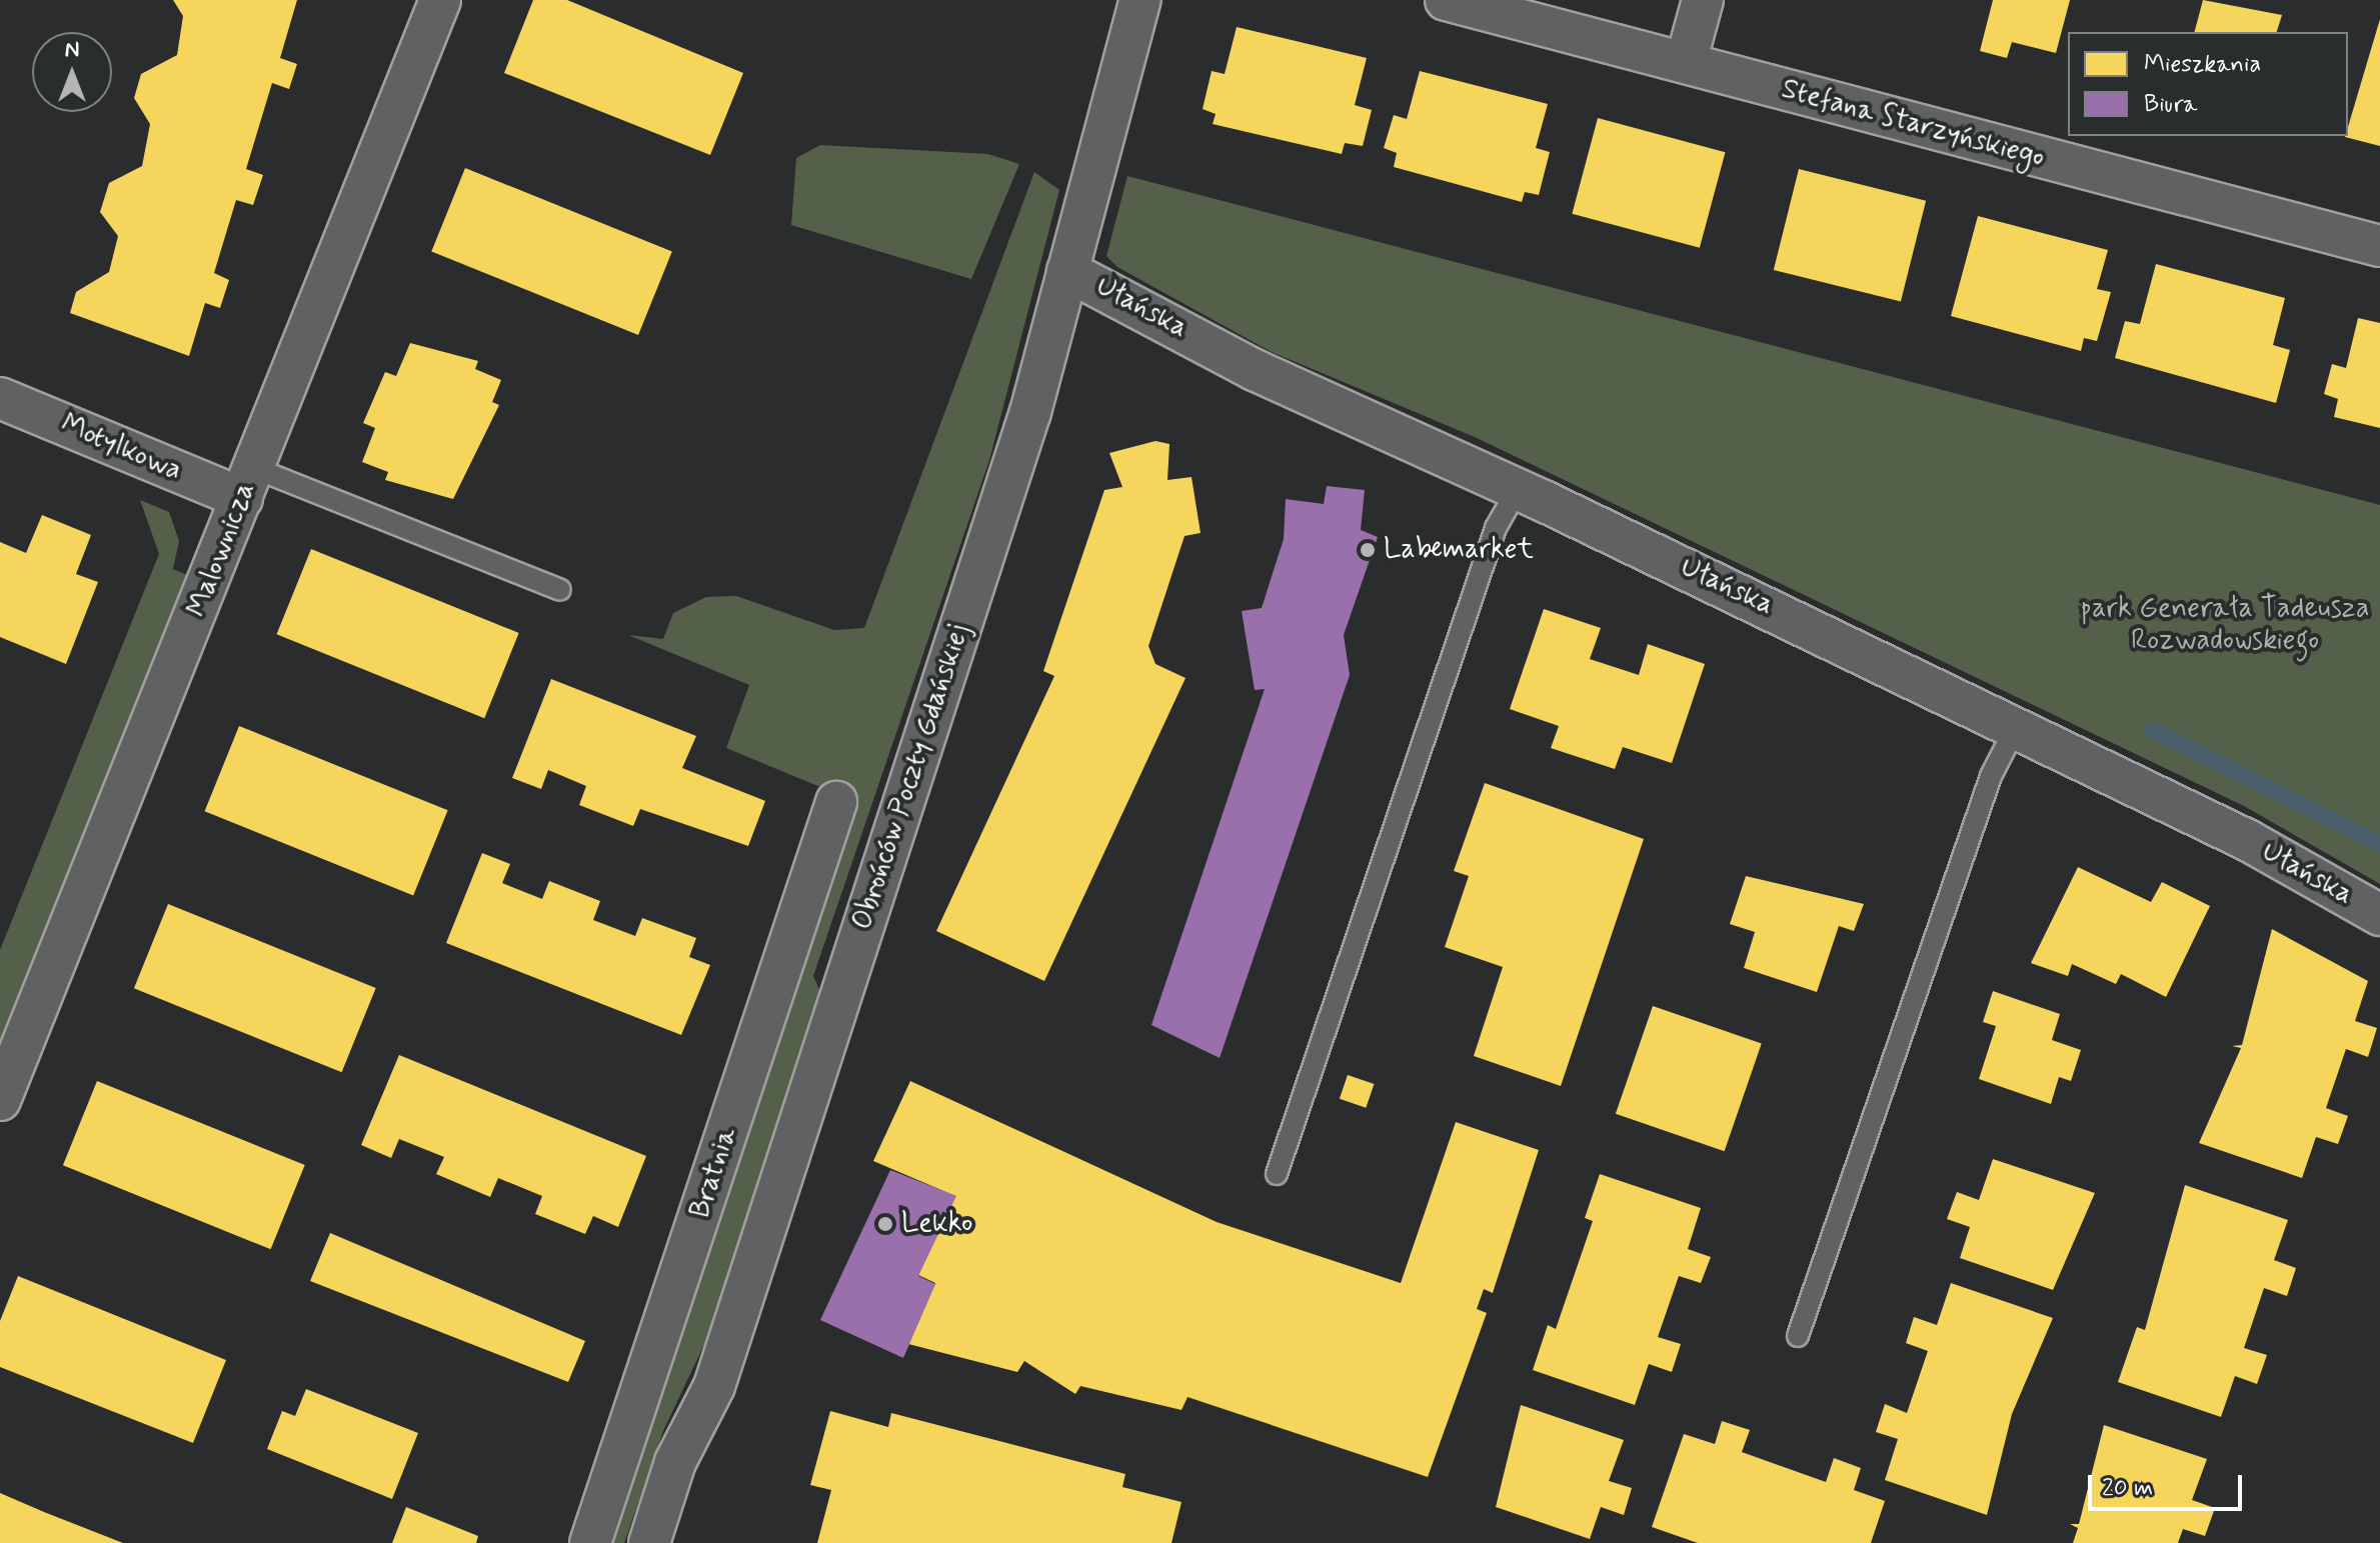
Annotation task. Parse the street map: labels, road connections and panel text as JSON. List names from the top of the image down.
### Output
{
  "streets": {
    "street": [
      "Stefana Starzyńskiego",
      "Ułańska",
      "Motylkowa",
      "Malownicza",
      "Obrońców Poczty Gdańskiej",
      "Bratnia"
    ]
  },
  "crossings": [
    ["Ułańska", "Obrońców Poczty Gdańskiej"],
    ["Motylkowa", "Malownicza"]
  ],
  "parks": ["park Generała Tadeusza Rozwadowskiego"],
  "places": ["Labemarket", "Lekko"],
  "legend": ["Mieszkania", "Biura"],
  "scale_bar": "20 m",
  "north": "top"
}
